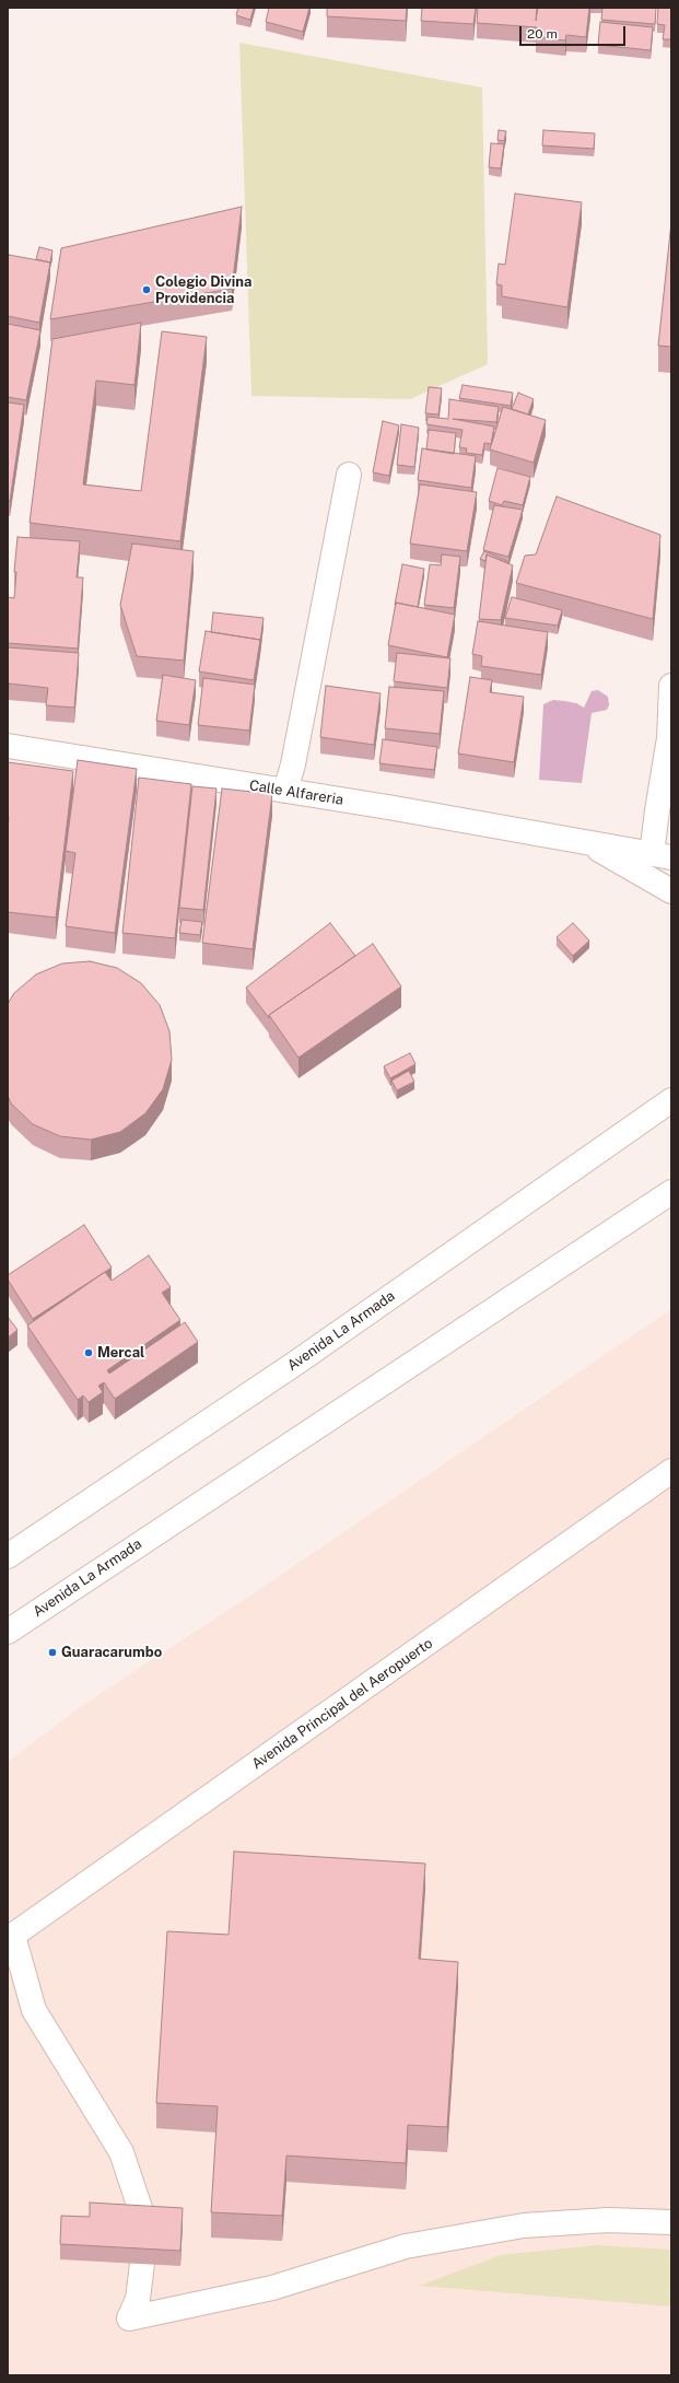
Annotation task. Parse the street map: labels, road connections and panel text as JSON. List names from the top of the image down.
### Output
{
  "streets": {
    "main road": ["Calle Alfareria", "Avenida La Armada", "Avenida Principal del Aeropuerto"]
  },
  "places": ["Colegio Divina Providencia", "Mercal", "Guaracarumbo"],
  "scale_bar": "20 m"
}
